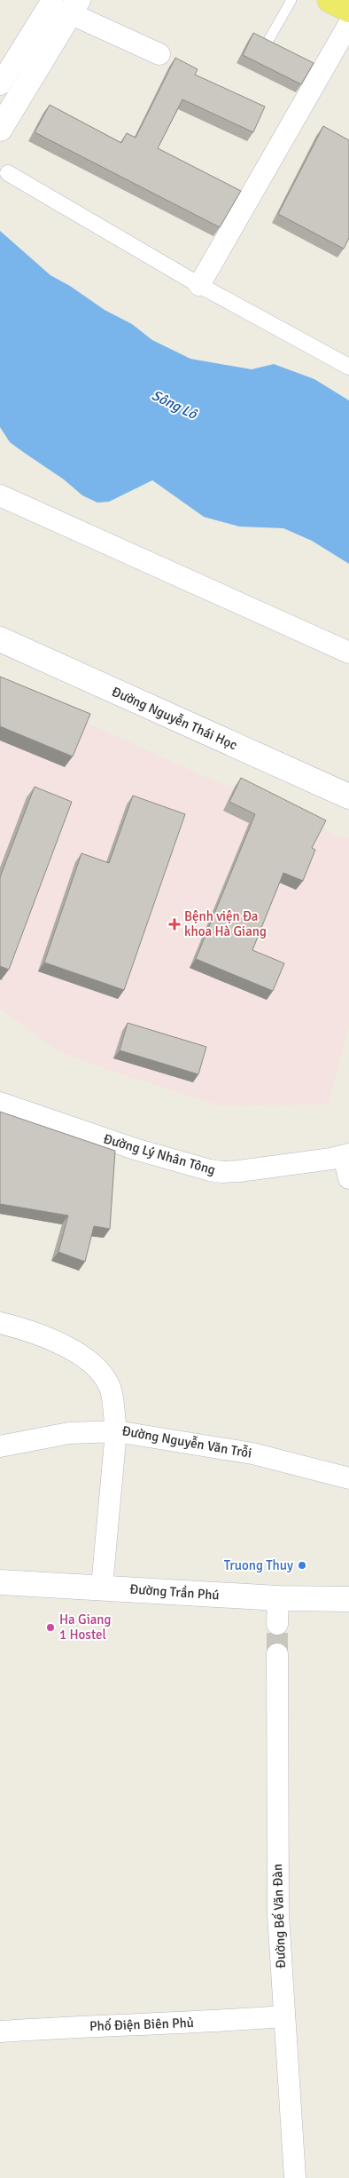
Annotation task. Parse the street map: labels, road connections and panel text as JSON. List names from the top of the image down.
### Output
{
  "streets": {
    "main road": ["Đường Nguyễn Thái Học", "Đường Trần Phú"],
    "street": [
      "Đường Lý Nhân Tông",
      "Đường Nguyễn Văn Trỗi",
      "Đường Bế Văn Đàn",
      "Phố Điện Biên Phủ"
    ]
  },
  "crossings": [
    ["Đường Bế Văn Đàn", "Phố Điện Biên Phủ"]
  ],
  "water": ["Sông Lô"],
  "places": {
    "health": ["Bệnh viện Đa khoa Hà Giang"],
    "other": ["Truong Thuy", "Ha Giang 1 Hostel"]
  }
}
